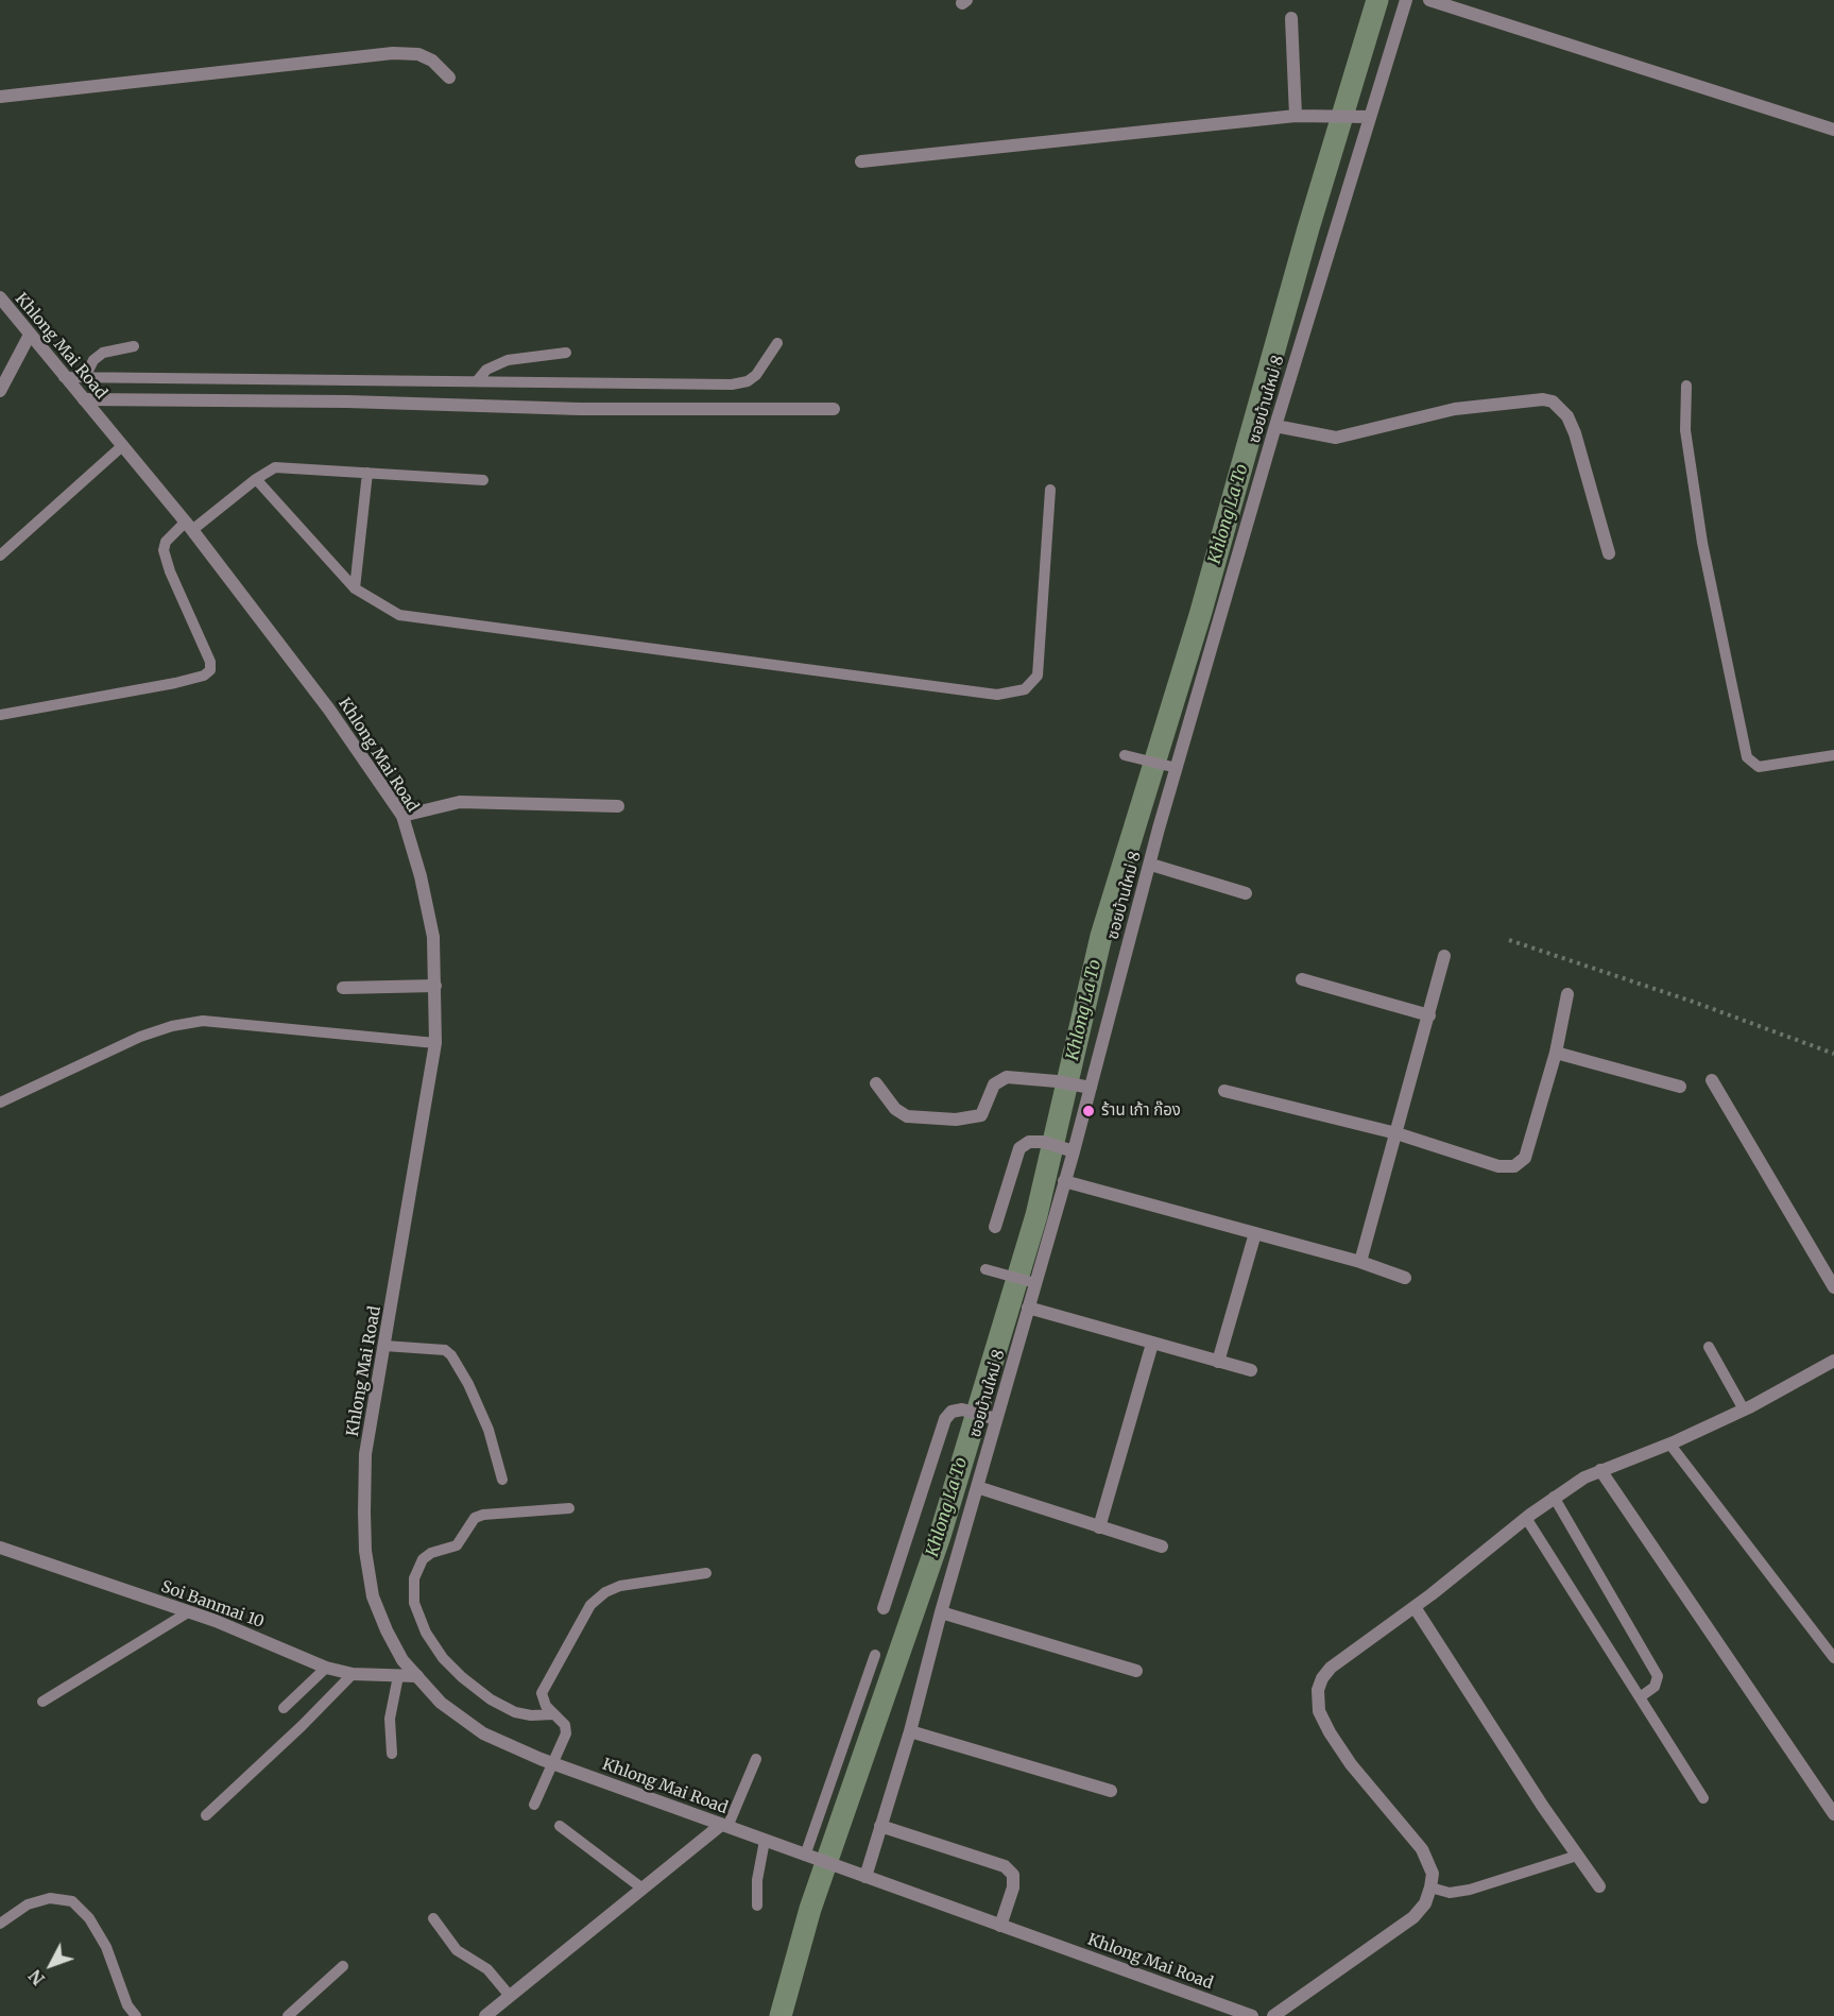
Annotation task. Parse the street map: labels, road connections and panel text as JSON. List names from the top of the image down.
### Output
{
  "streets": {
    "street": ["Khlong Mai Road", "ซอยบ้านใหม่ 8", "Soi Banmai 10"]
  },
  "crossings": [
    ["Khlong Mai Road", "ซอยบ้านใหม่ 8"],
    ["Khlong Mai Road", "Soi Banmai 10"]
  ],
  "water": ["Khlong La To"],
  "places": ["ร้าน เก้า ก๊อง"],
  "north": "bottom left"
}
